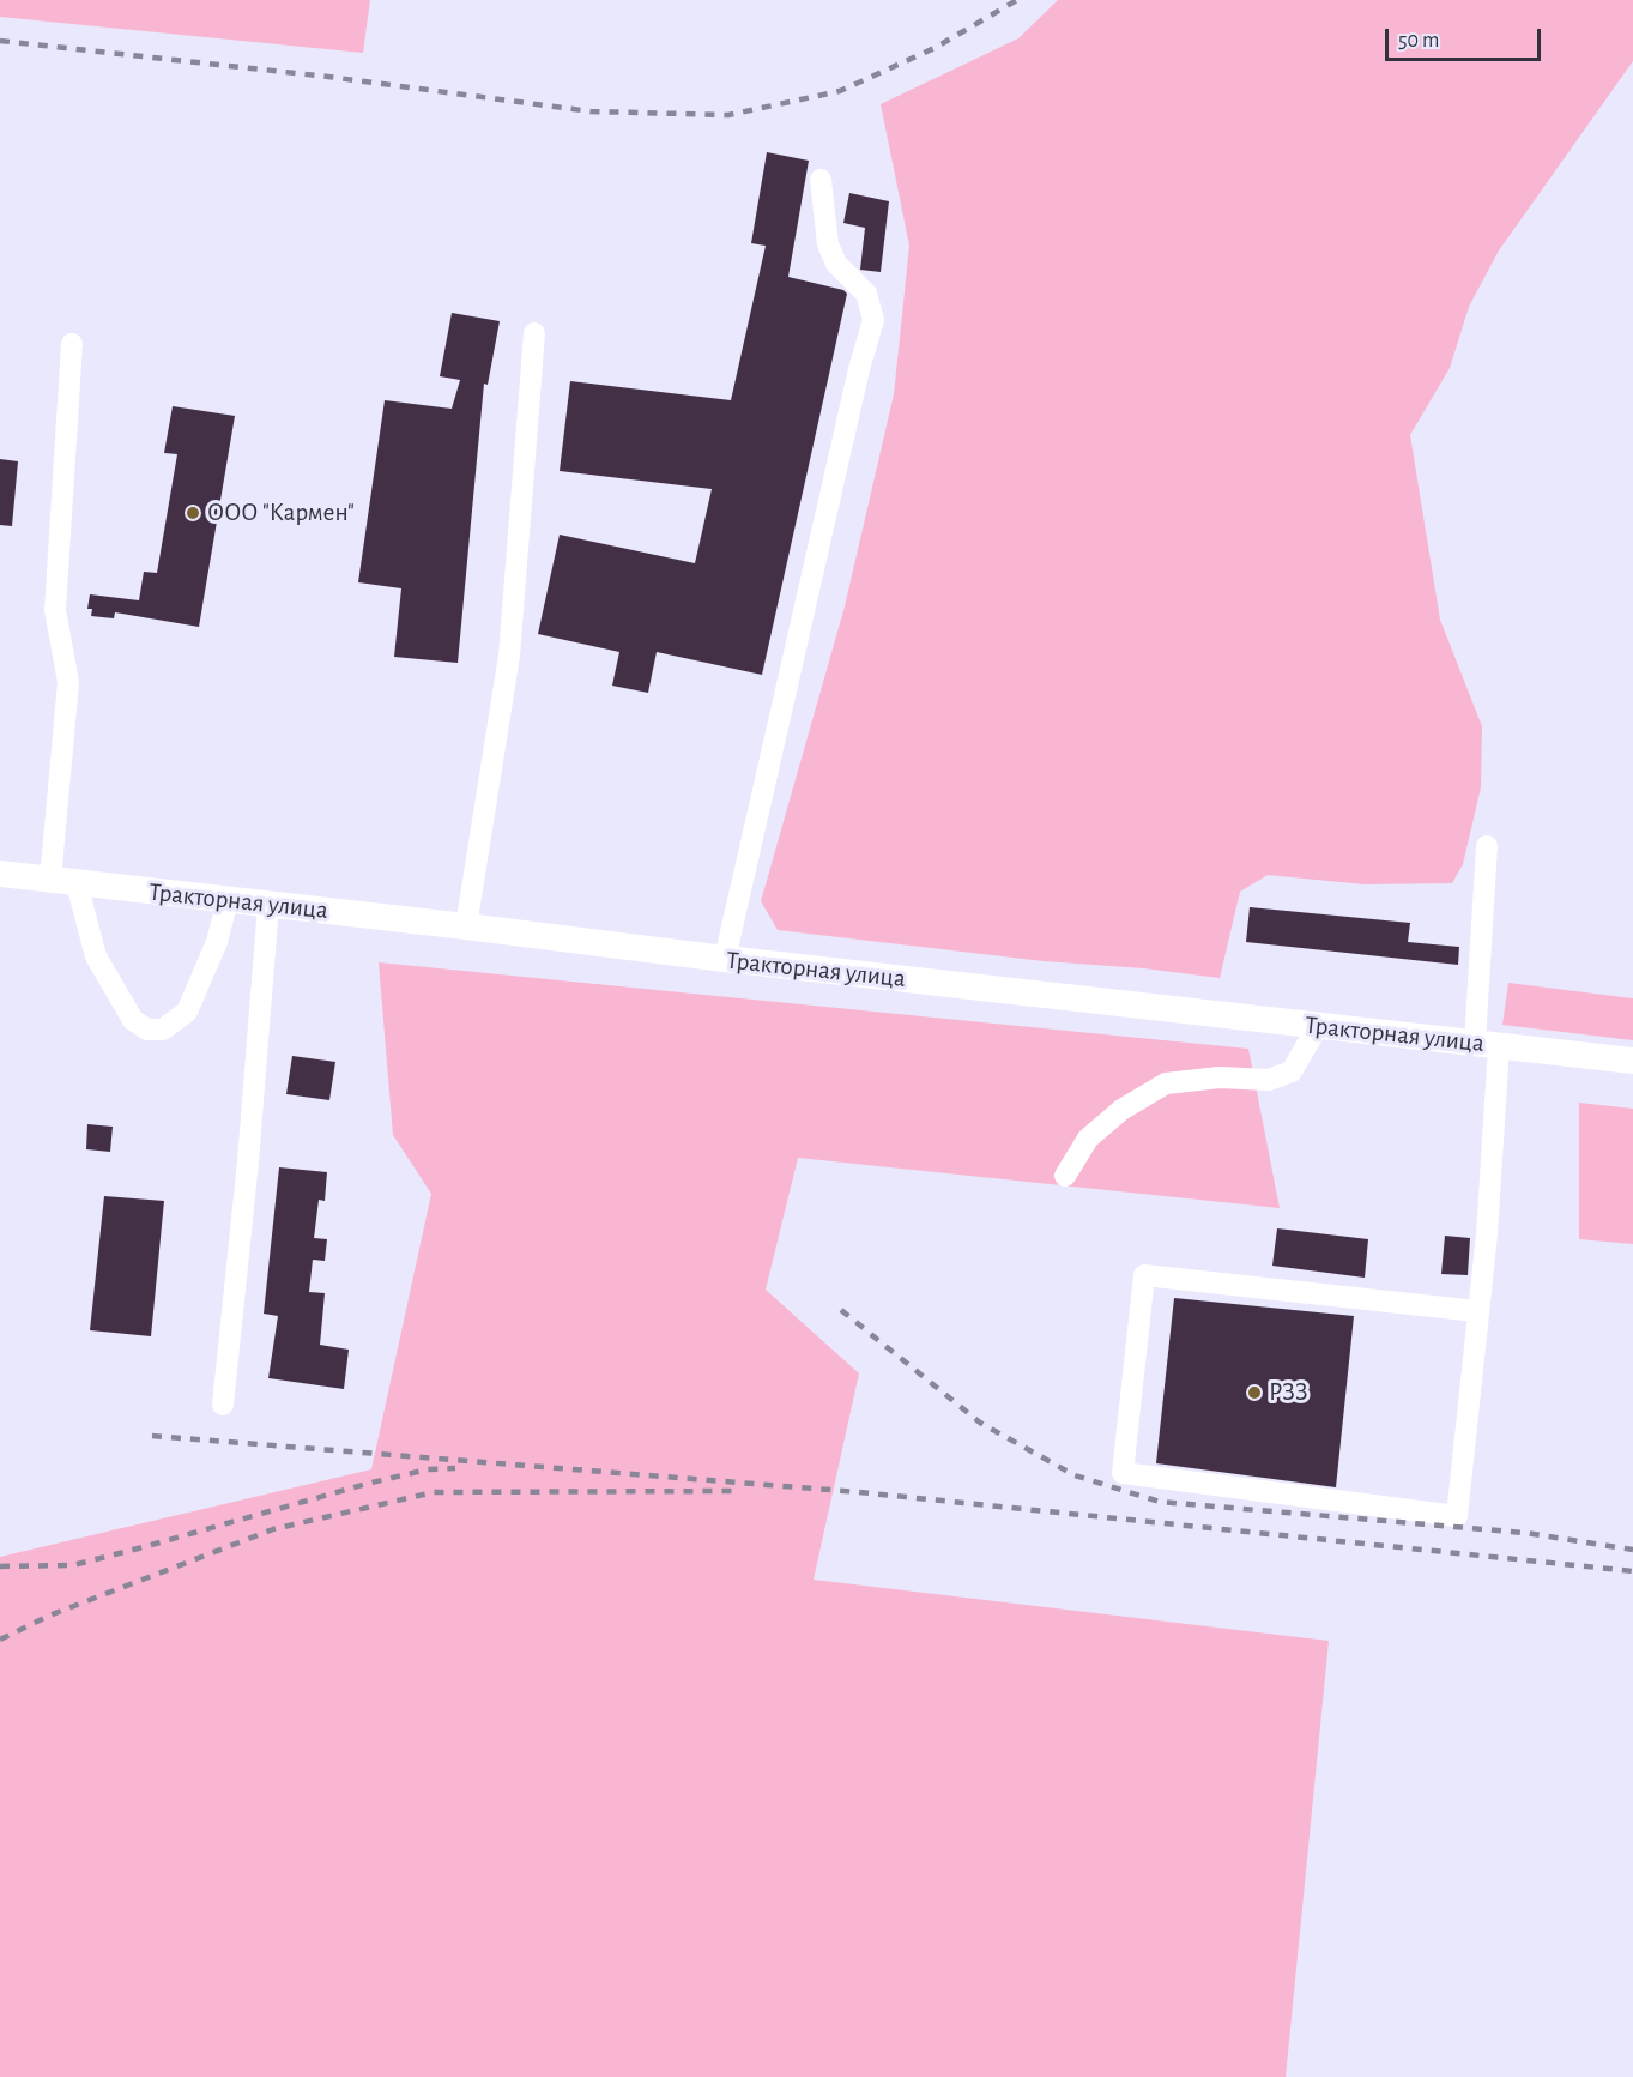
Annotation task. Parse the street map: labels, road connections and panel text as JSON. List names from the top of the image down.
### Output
{
  "streets": {
    "main road": ["Тракторная улица"]
  },
  "places": ["ООО \"Кармен\"", "РЗЗ"],
  "scale_bar": "50 m"
}
